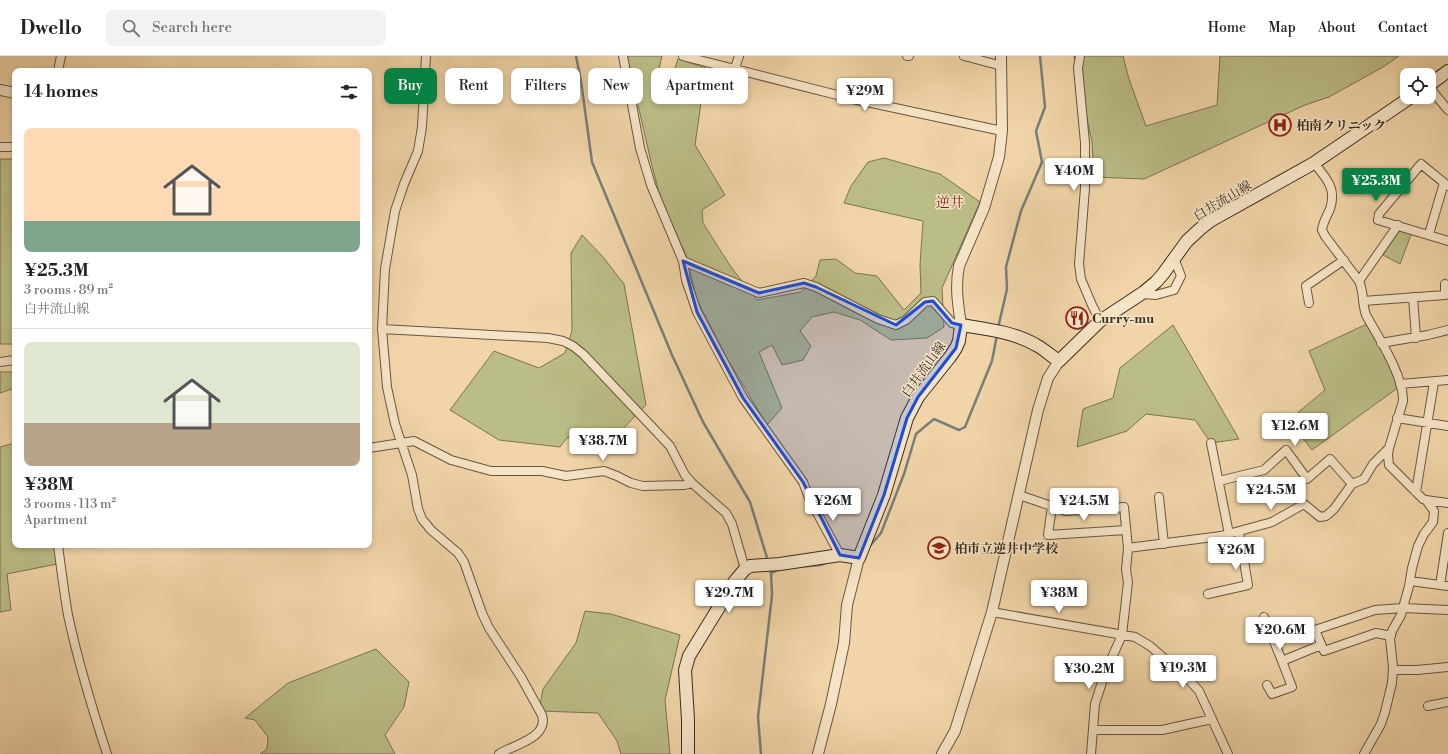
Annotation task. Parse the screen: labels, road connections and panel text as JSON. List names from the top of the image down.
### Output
{
  "streets": {
    "main road": ["白井流山線"]
  },
  "districts": ["逆井"],
  "places": {
    "hospital": ["柏南クリニック"],
    "restaurant": ["Curry-mu"],
    "school or university": ["柏市立逆井中学校"]
  },
  "page": {
    "header": "Dwello",
    "search": "Search here",
    "nav": [
      "Home",
      "Map",
      "About",
      "Contact"
    ],
    "chip": [
      "Buy",
      "Rent",
      "Filters",
      "New",
      "Apartment"
    ],
    "heading": "14 homes",
    "price": [
      "¥29M",
      "¥40M",
      "¥25.3M",
      "¥12.6M",
      "¥38.7M",
      "¥24.5M",
      "¥26M",
      "¥24.5M",
      "¥26M",
      "¥29.7M",
      "¥38M",
      "¥20.6M",
      "¥19.3M",
      "¥30.2M"
    ],
    "list": [
      {
        "name": "¥25.3M",
        "note": "3 rooms · 89 m² · 白井流山線"
      },
      {
        "name": "¥38M",
        "note": "3 rooms · 113 m² · Apartment"
      }
    ]
  }
}
